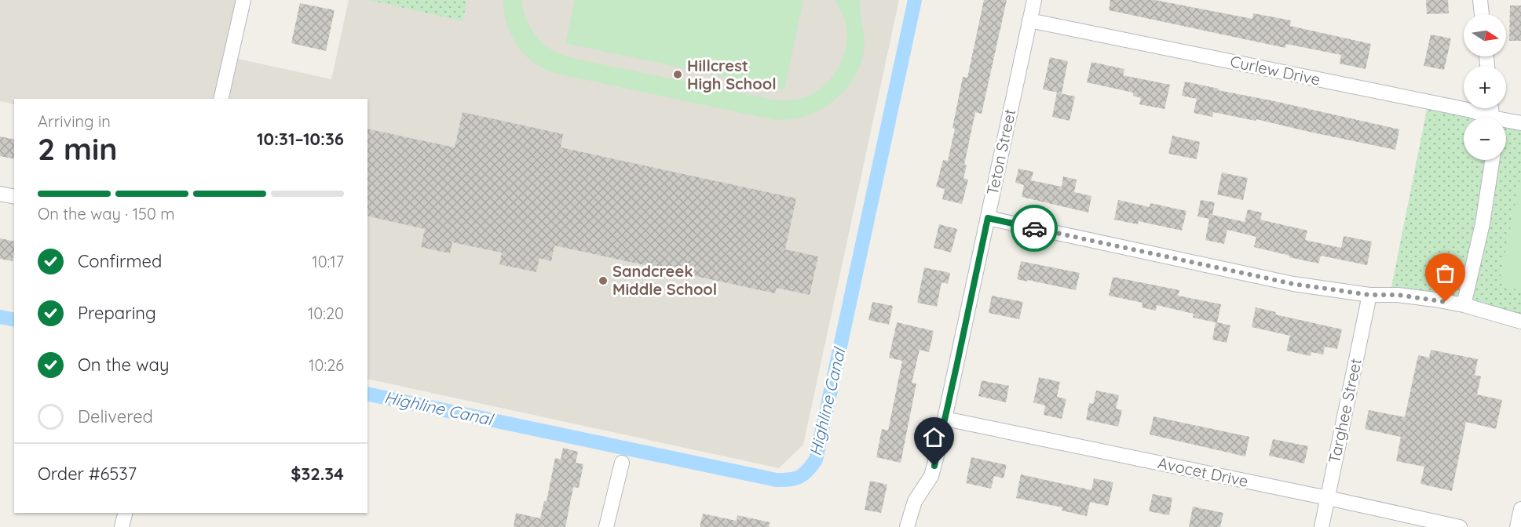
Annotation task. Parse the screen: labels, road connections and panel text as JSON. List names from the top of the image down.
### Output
{
  "streets": {
    "street": [
      "Curlew Drive",
      "Teton Street",
      "Targhee Street",
      "Avocet Drive"
    ]
  },
  "crossings": [
    ["Curlew Drive", "Teton Street"],
    ["Teton Street", "Avocet Drive"],
    ["Targhee Street", "Avocet Drive"]
  ],
  "water": ["Highline Canal"],
  "places": ["Hillcrest High School", "Sandcreek Middle School"],
  "north": "right",
  "page": {
    "map_buttons": ["+", "−"],
    "heading": ["2 min", "Arriving in", "10:31–10:36"],
    "panel": ["Order #6537", "$32.34"],
    "bar": "On the way · 150 m",
    "list": [
      ["Confirmed", "10:17"],
      ["Preparing", "10:20"],
      ["On the way", "10:26"],
      "Delivered"
    ]
  }
}
